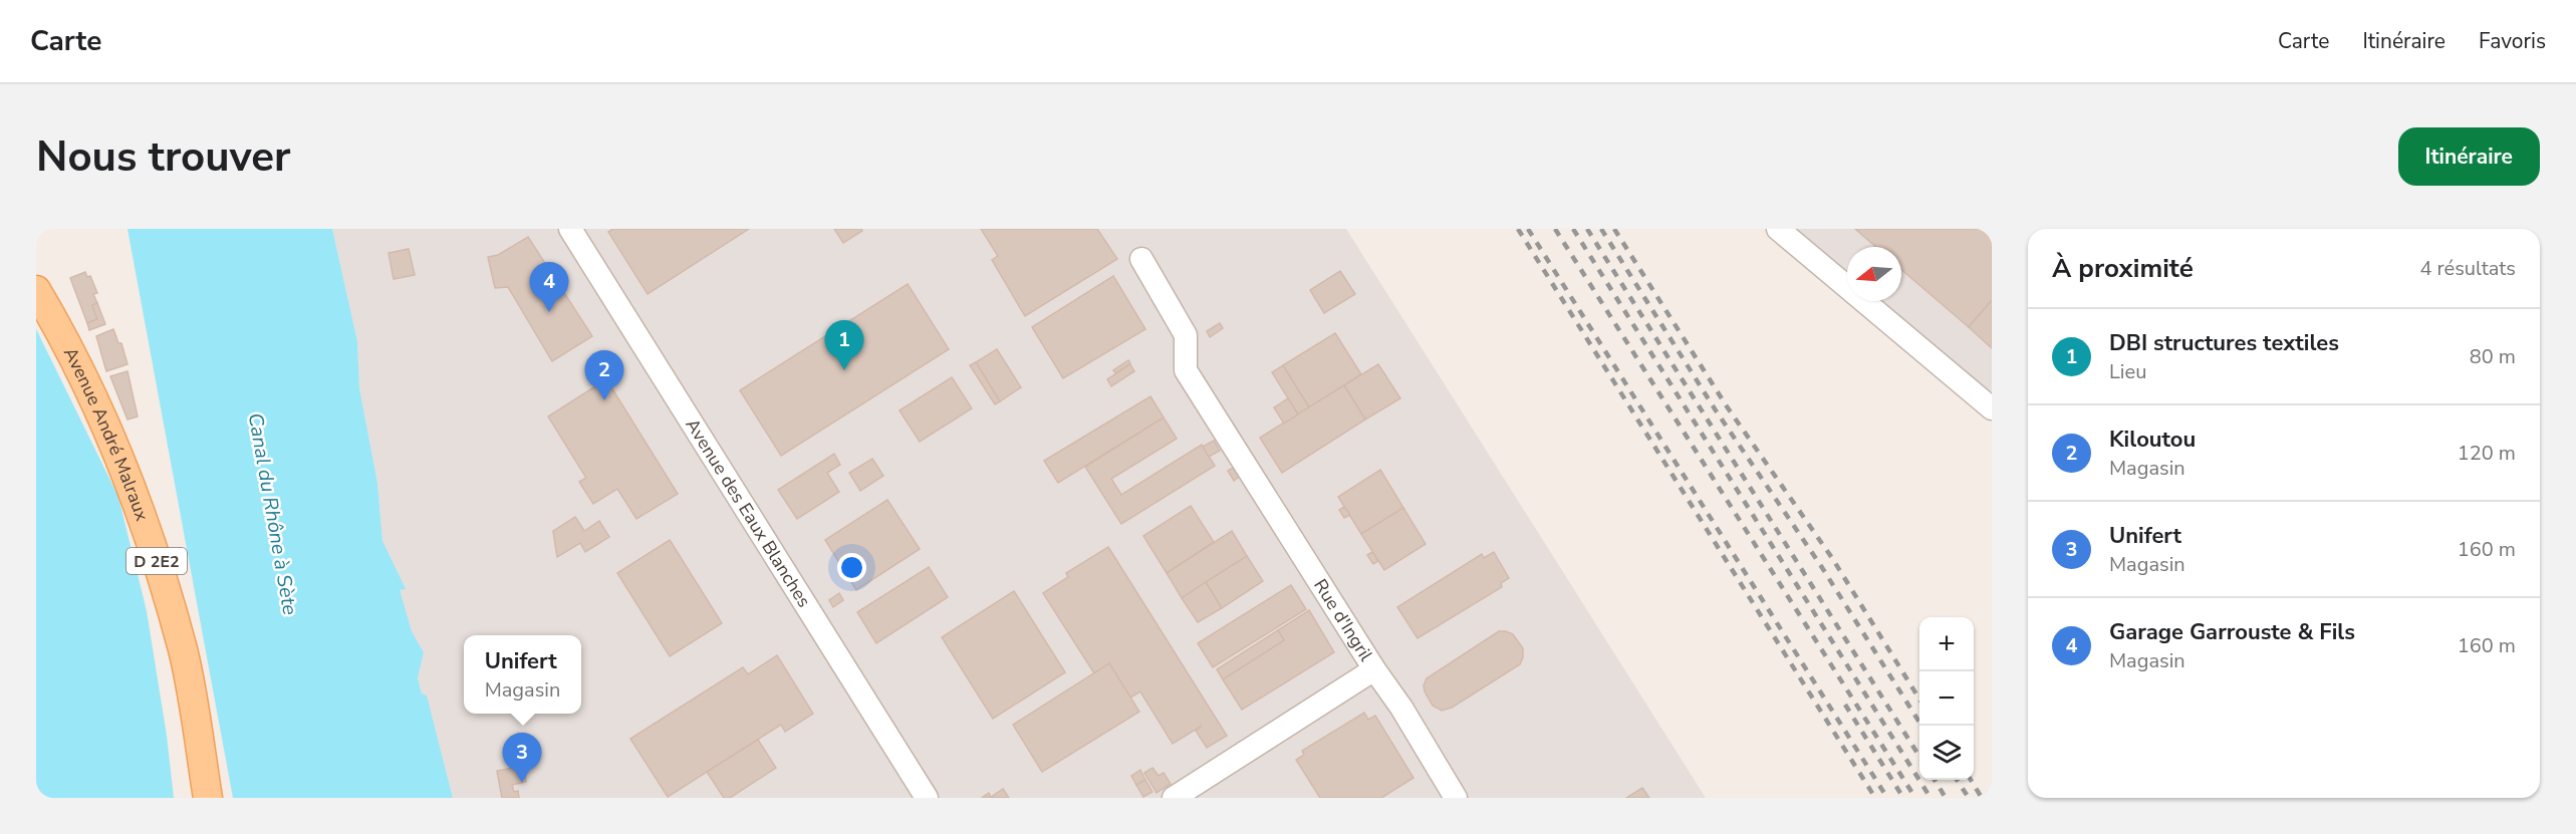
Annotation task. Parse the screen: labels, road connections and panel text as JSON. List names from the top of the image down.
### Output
{
  "streets": {
    "main road": ["Avenue André Malraux", "D 2E2"],
    "street": ["Avenue des Eaux Blanches", "Rue d'Ingril"]
  },
  "water": ["Canal du Rhône à Sète"],
  "north": "left",
  "page": {
    "header": "Carte",
    "nav": ["Carte", "Itinéraire", "Favoris"],
    "buttons": "Itinéraire",
    "title": "Nous trouver",
    "heading": ["À proximité", "4 résultats"],
    "pins": [
      "4",
      "1",
      "2",
      "3"
    ],
    "list": [
      {
        "mark": "1",
        "name": "DBI structures textiles",
        "note": "Lieu",
        "value": "80 m"
      },
      {
        "mark": "2",
        "name": "Kiloutou",
        "note": "Magasin",
        "value": "120 m"
      },
      {
        "mark": "3",
        "name": "Unifert",
        "note": "Magasin",
        "value": "160 m"
      },
      {
        "mark": "4",
        "name": "Garage Garrouste & Fils",
        "note": "Magasin",
        "value": "160 m"
      }
    ],
    "map_buttons": ["+", "−"],
    "popup": ["Unifert", "Magasin"]
  }
}
